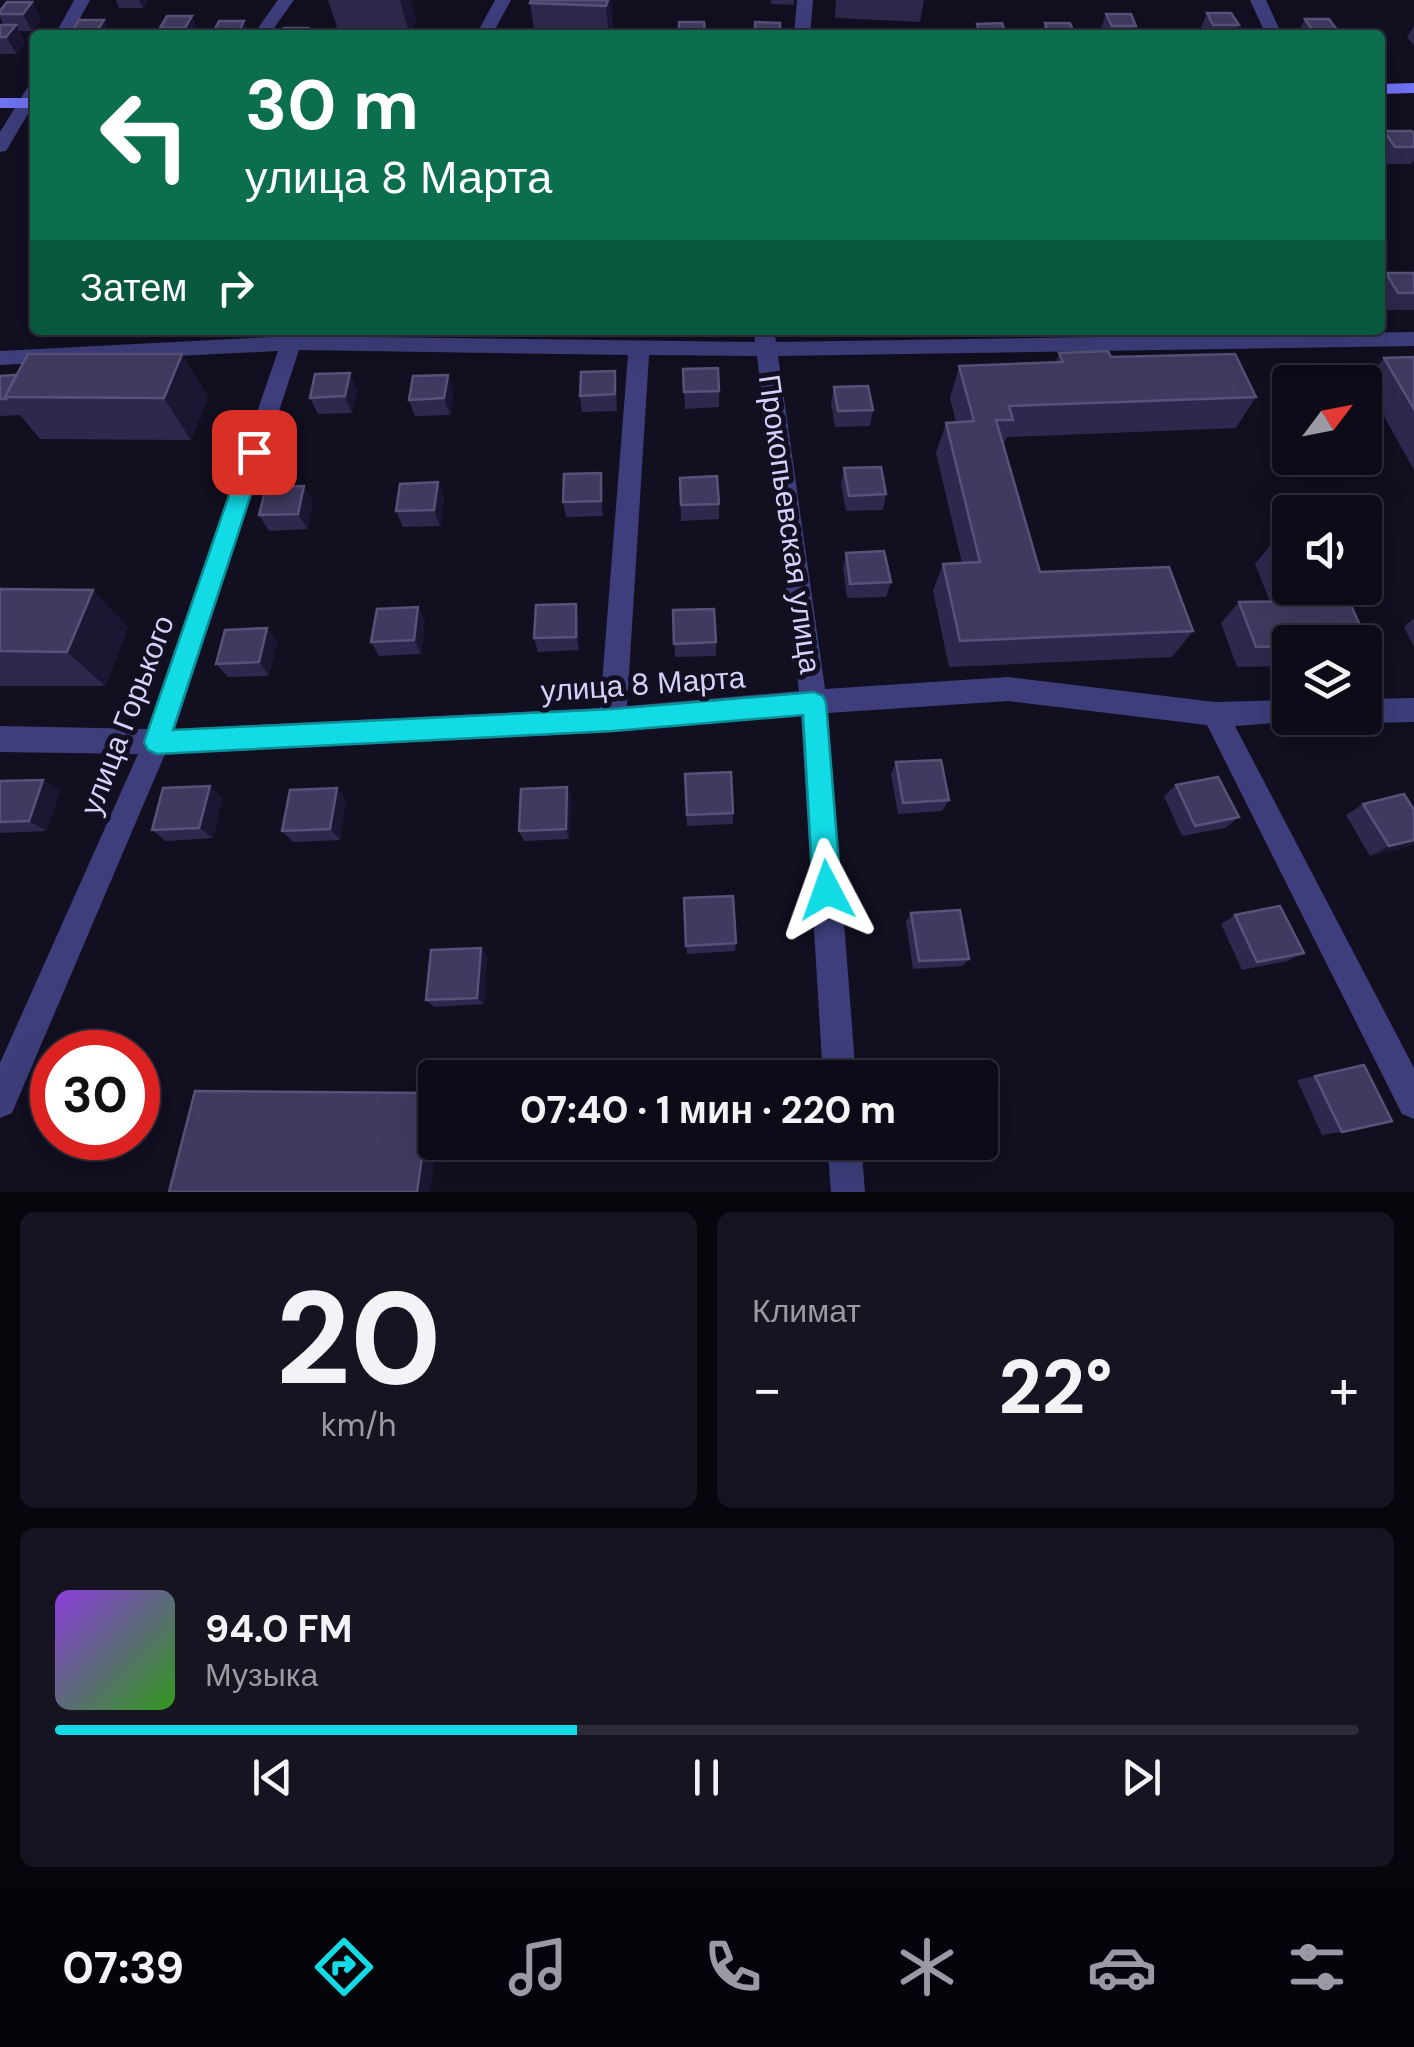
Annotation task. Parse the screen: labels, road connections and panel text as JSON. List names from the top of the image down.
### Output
{
  "streets": {
    "street": ["Прокопьевская улица", "улица 8 Марта", "улица Горького"]
  },
  "crossings": [
    ["Прокопьевская улица", "улица 8 Марта"],
    ["улица 8 Марта", "улица Горького"]
  ],
  "north": "top right",
  "page": {
    "turn": ["30 m", "улица 8 Марта"],
    "then": "Затем",
    "limit": "30",
    "trip": "07:40 · 1 мин · 220 m",
    "tile": [
      ["20", "km/h"],
      "Климат"
    ],
    "heat": ["−", "22°", "+"],
    "song": ["94.0 FM", "Музыка"],
    "tabs": "07:39"
  }
}
